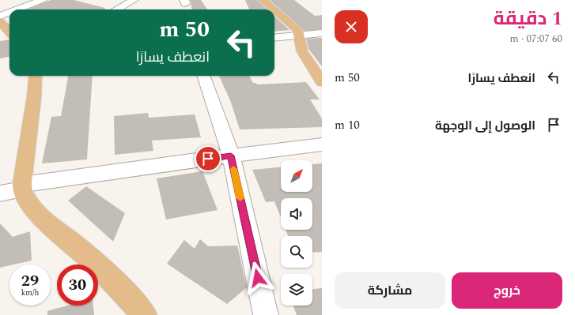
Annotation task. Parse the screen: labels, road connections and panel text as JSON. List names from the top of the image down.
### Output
{
  "north": "top right",
  "page": {
    "heading": ["1 دقيقة", "60 m · 07:07"],
    "turn": ["50 m", "انعطف يسارًا"],
    "list": [
      {
        "name": "انعطف يسارًا",
        "value": "50 m"
      },
      {
        "name": "الوصول إلى الوجهة",
        "value": "10 m"
      }
    ],
    "speed": "29 km/h",
    "limit": "30",
    "buttons": ["خروج", "مشاركة"]
  }
}
